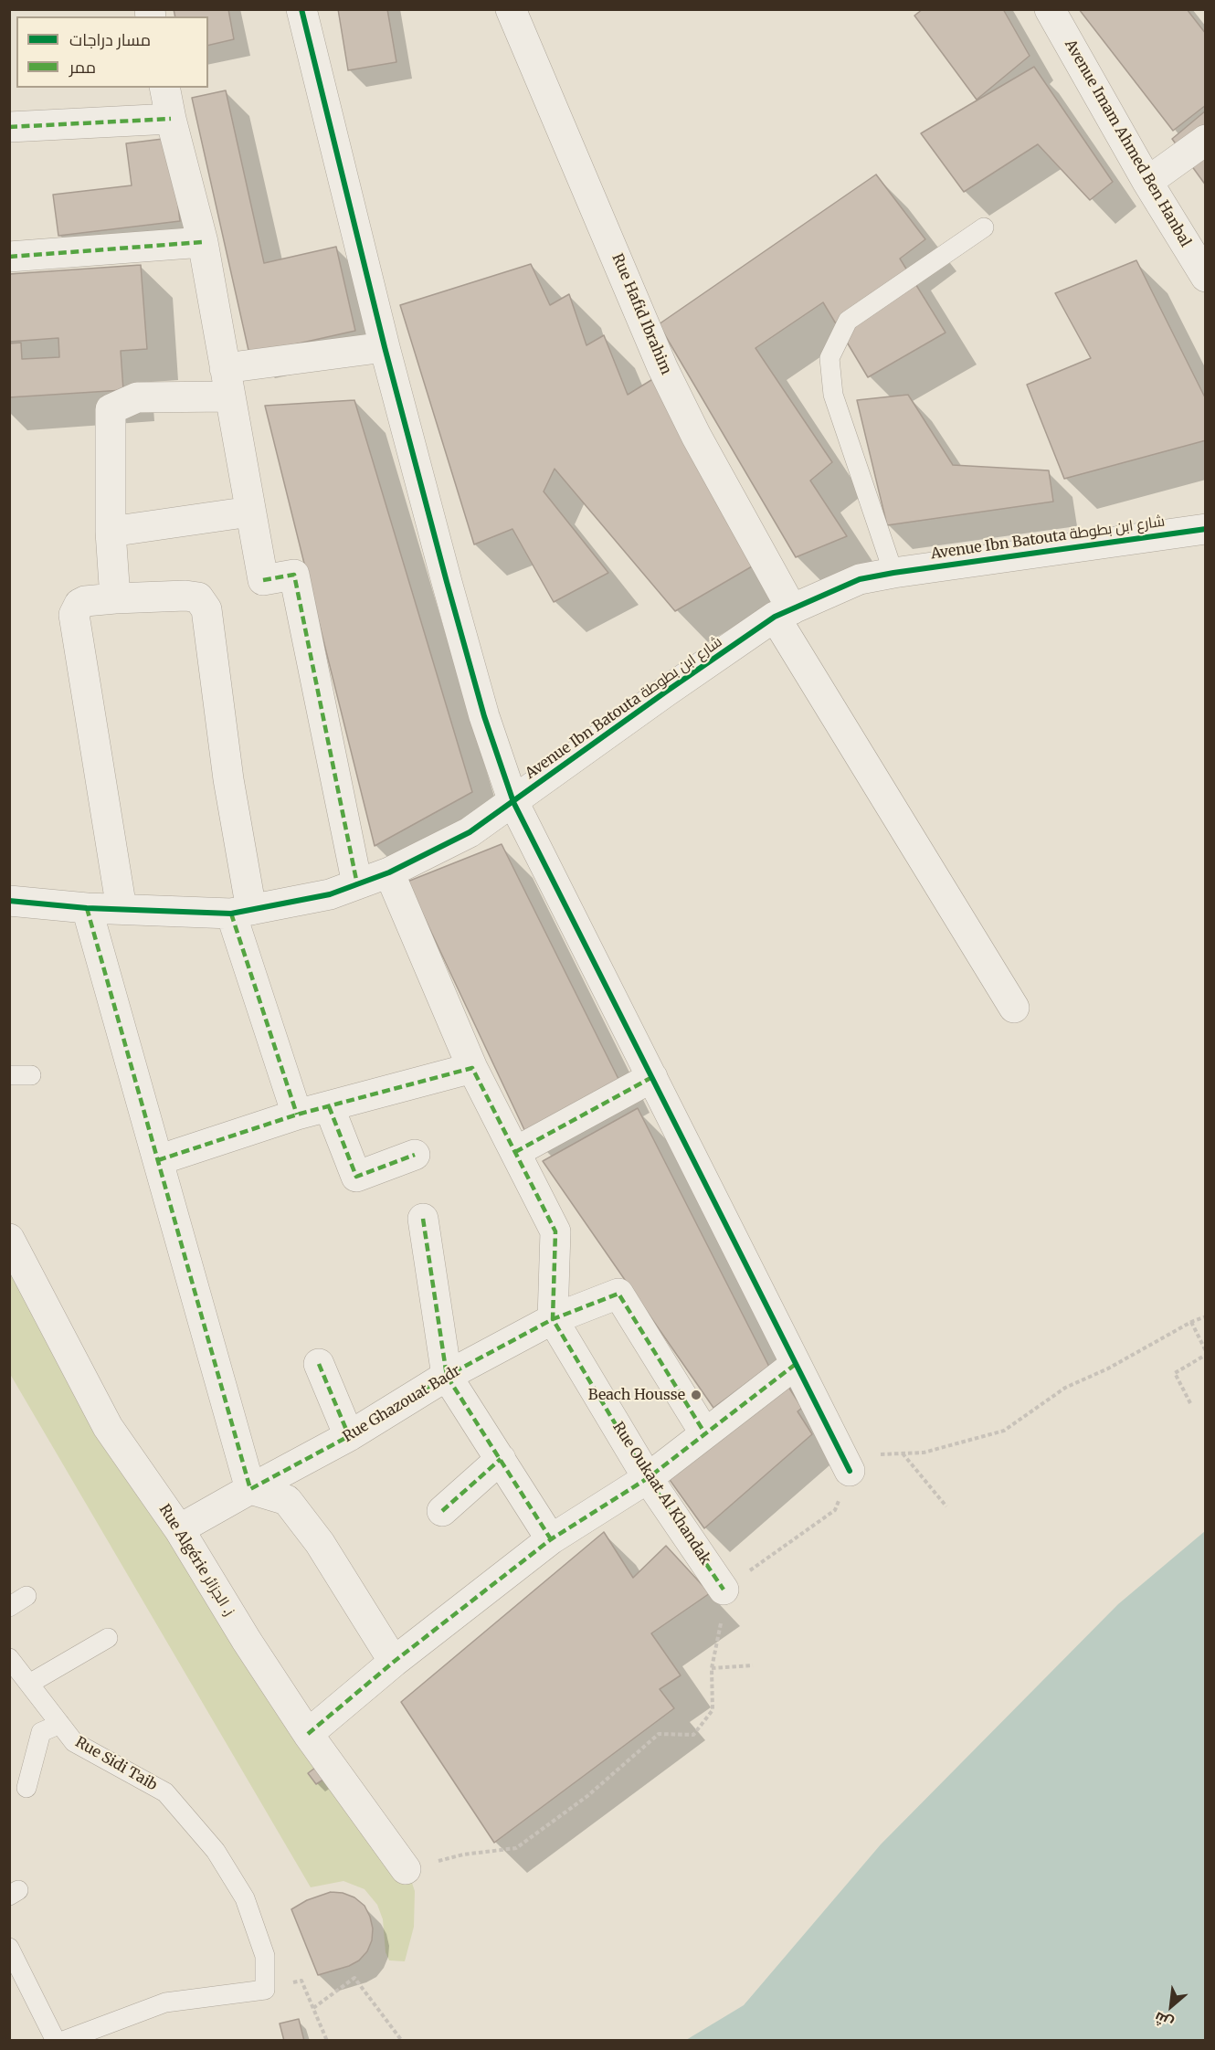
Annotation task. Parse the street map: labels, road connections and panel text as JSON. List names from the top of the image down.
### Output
{
  "streets": {
    "street": [
      "Avenue Imam Ahmed Ben Hanbal",
      "Rue Hafid Ibrahim",
      "Avenue Ibn Batouta شارع ابن بطوطة",
      "Rue Ghazouat Badr",
      "Rue Oukaat Al Khandak",
      "Rue Algérie ز. الجزائر"
    ],
    "lane": ["Rue Sidi Taib"]
  },
  "crossings": [
    ["Rue Hafid Ibrahim", "Avenue Ibn Batouta شارع ابن بطوطة"],
    ["Rue Ghazouat Badr", "Rue Oukaat Al Khandak"],
    ["Rue Ghazouat Badr", "Rue Algérie ز. الجزائر"]
  ],
  "places": ["Beach Housse"],
  "legend": ["مسار دراجات", "ممر"],
  "north": "bottom left"
}
